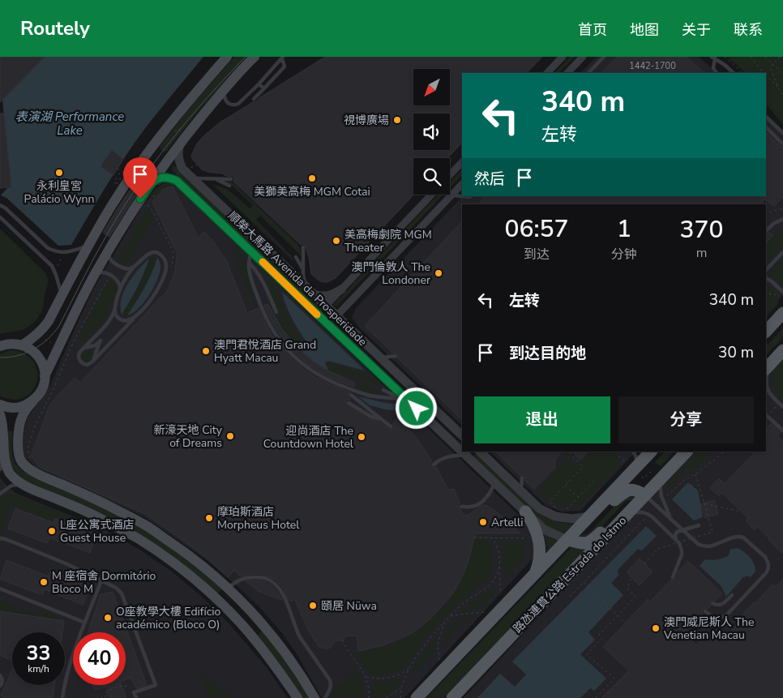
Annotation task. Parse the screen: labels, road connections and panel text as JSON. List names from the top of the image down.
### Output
{
  "streets": {
    "main road": ["路氹連貫公路 Estrada do Istmo"],
    "street": ["順榮大馬路 Avenida da Prosperidade"]
  },
  "water": ["表演湖 Performance Lake"],
  "places": [
    "視博廣場",
    "永利皇宮 Palácio Wynn",
    "美獅美高梅 MGM Cotai",
    "美高梅劇院 MGM Theater",
    "澳門倫敦人 The Londoner",
    "澳門君悅酒店 Grand Hyatt Macau",
    "新濠天地 City of Dreams",
    "迎尚酒店 The Countdown Hotel",
    "摩珀斯酒店 Morpheus Hotel",
    "Artelli",
    "L座公寓式酒店 Guest House",
    "M 座宿舍 Dormitório Bloco M",
    "頤居 Nüwa",
    "O座教學大樓 Edifício académico (Bloco O)",
    "澳門威尼斯人 The Venetian Macau"
  ],
  "house_numbers": ["1442-1700"],
  "north": "bottom left",
  "page": {
    "header": "Routely",
    "nav": [
      "首页",
      "地图",
      "关于",
      "联系"
    ],
    "turn": ["340 m", "左转"],
    "then": "然后",
    "eta": [
      "06:57",
      "到达",
      "1",
      "分钟",
      "370",
      "m"
    ],
    "list": [
      {
        "name": "左转",
        "value": "340 m"
      },
      {
        "name": "到达目的地",
        "value": "30 m"
      }
    ],
    "buttons": ["退出", "分享"],
    "speed": "33 km/h",
    "limit": "40"
  }
}
